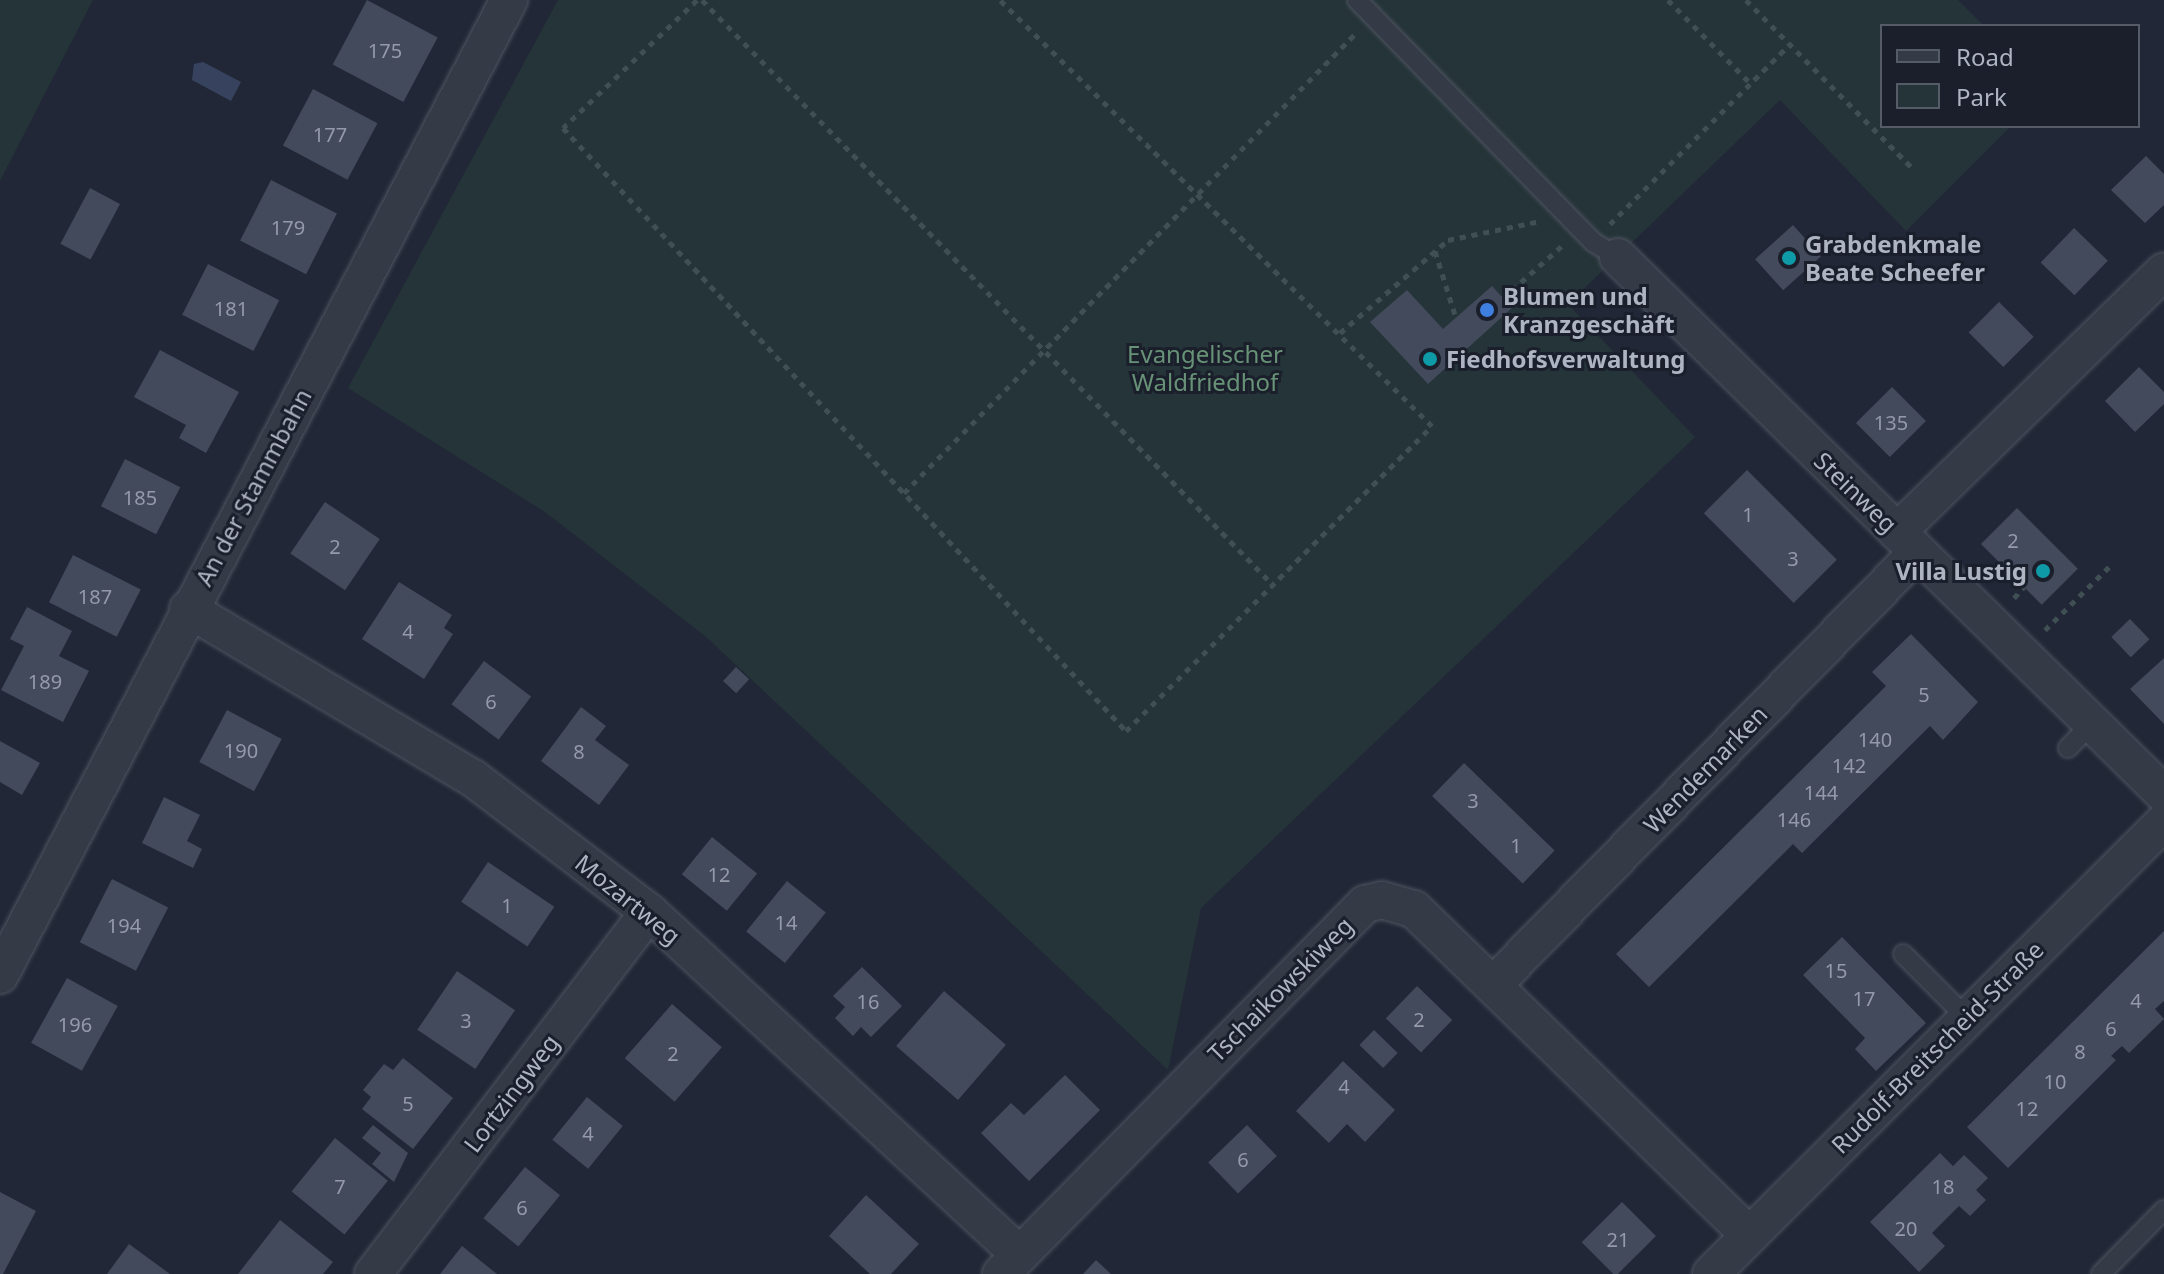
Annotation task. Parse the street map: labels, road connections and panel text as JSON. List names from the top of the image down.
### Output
{
  "streets": {
    "street": [
      "An der Stammbahn",
      "Steinweg",
      "Wendemarken",
      "Mozartweg",
      "Tschaikowskiweg",
      "Rudolf-Breitscheid-Straße",
      "Lortzingweg"
    ]
  },
  "crossings": [
    ["An der Stammbahn", "Mozartweg"],
    ["Steinweg", "Wendemarken"],
    ["Wendemarken", "Tschaikowskiweg"],
    ["Mozartweg", "Tschaikowskiweg"],
    ["Mozartweg", "Lortzingweg"],
    ["Tschaikowskiweg", "Rudolf-Breitscheid-Straße"]
  ],
  "parks": ["Evangelischer Waldfriedhof"],
  "places": [
    "Grabdenkmale Beate Scheefer",
    "Blumen und Kranzgeschäft",
    "Fiedhofsverwaltung",
    "Villa Lustig"
  ],
  "house_numbers": [
    "175",
    "177",
    "179",
    "181",
    "135",
    "185",
    "1",
    "2",
    "2",
    "3",
    "187",
    "4",
    "189",
    "5",
    "6",
    "140",
    "190",
    "8",
    "142",
    "144",
    "3",
    "146",
    "1",
    "12",
    "1",
    "14",
    "194",
    "15",
    "17",
    "4",
    "16",
    "2",
    "3",
    "196",
    "6",
    "8",
    "2",
    "10",
    "4",
    "5",
    "12",
    "4",
    "6",
    "7",
    "18",
    "6",
    "20",
    "21"
  ],
  "legend": ["Road", "Park"]
}
